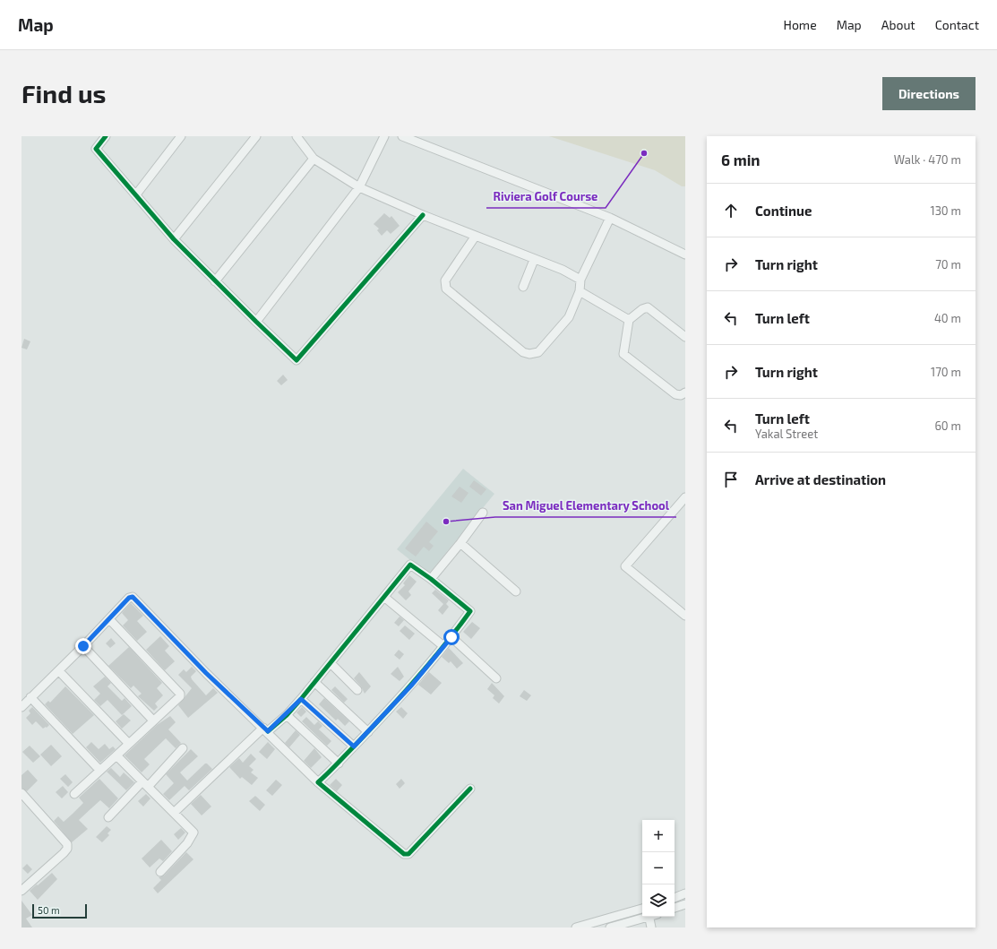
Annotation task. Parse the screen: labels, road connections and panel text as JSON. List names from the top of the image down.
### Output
{
  "places": ["Riviera Golf Course", "San Miguel Elementary School"],
  "scale_bar": "50 m",
  "page": {
    "header": "Map",
    "nav": [
      "Home",
      "Map",
      "About",
      "Contact"
    ],
    "buttons": "Directions",
    "title": "Find us",
    "heading": ["6 min", "Walk · 470 m"],
    "list": [
      ["Continue", "130 m"],
      ["Turn right", "70 m"],
      ["Turn left", "40 m"],
      ["Turn right", "170 m"],
      ["Turn left", "Yakal Street", "60 m"],
      "Arrive at destination"
    ],
    "map_buttons": ["+", "−"],
    "scale": "50 m"
  }
}
